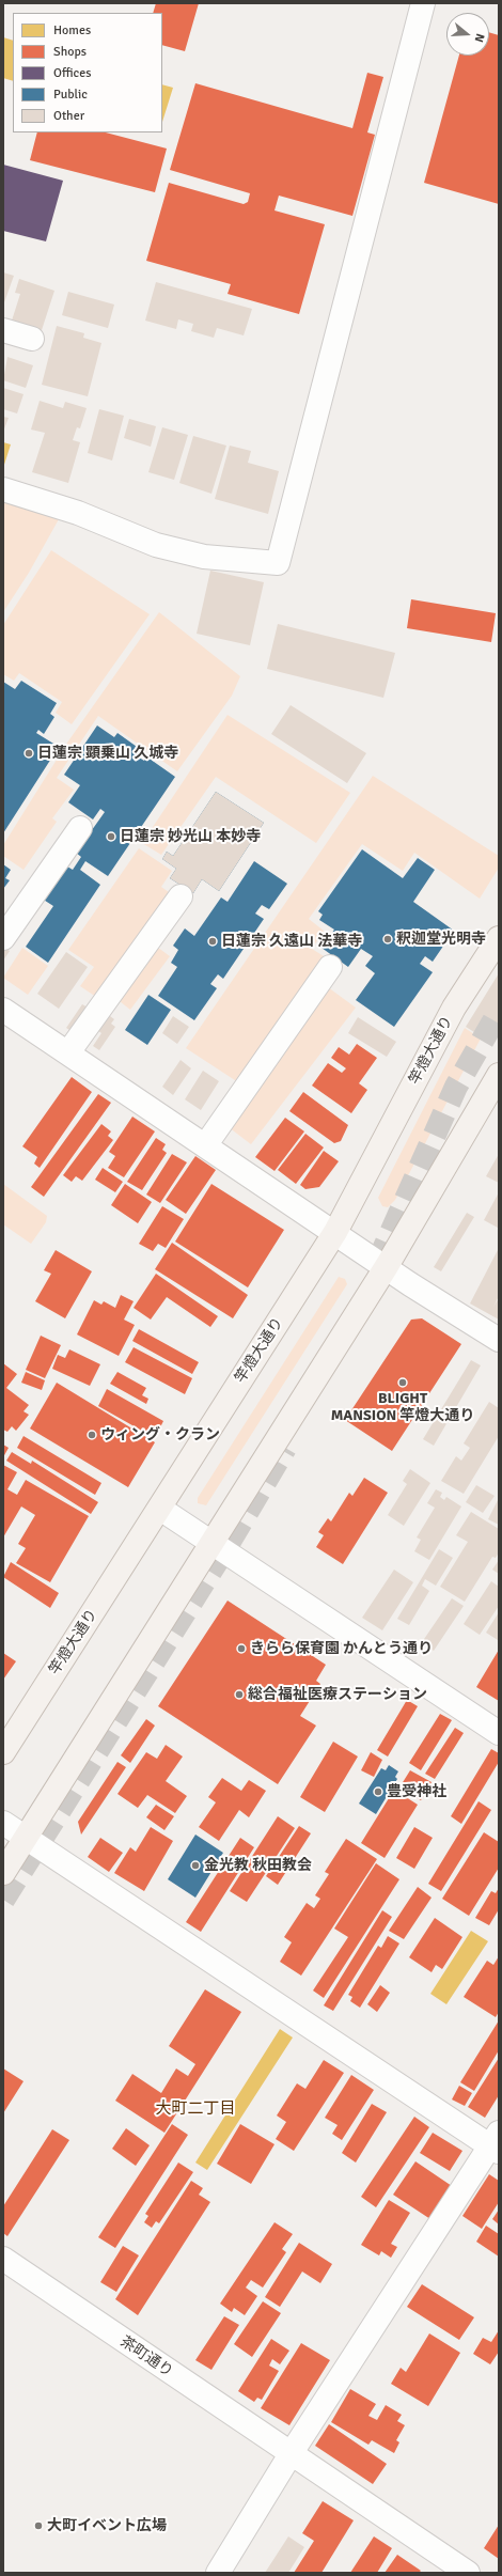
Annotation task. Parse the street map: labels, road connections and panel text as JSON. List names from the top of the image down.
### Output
{
  "streets": {
    "main road": ["竿燈大通り"],
    "street": ["茶町通り"]
  },
  "districts": ["大町二丁目"],
  "places": [
    "日蓮宗 顕乗山 久城寺",
    "日蓮宗 妙光山 本妙寺",
    "釈迦堂光明寺",
    "日蓮宗 久遠山 法華寺",
    "BLIGHT MANSION 竿燈大通り",
    "ウィング・クラン",
    "きらら保育園 かんとう通り",
    "総合福祉医療ステーション",
    "豊受神社",
    "金光教 秋田教会",
    "大町イベント広場"
  ],
  "legend": [
    "Homes",
    "Shops",
    "Offices",
    "Public",
    "Other"
  ],
  "north": "right"
}
